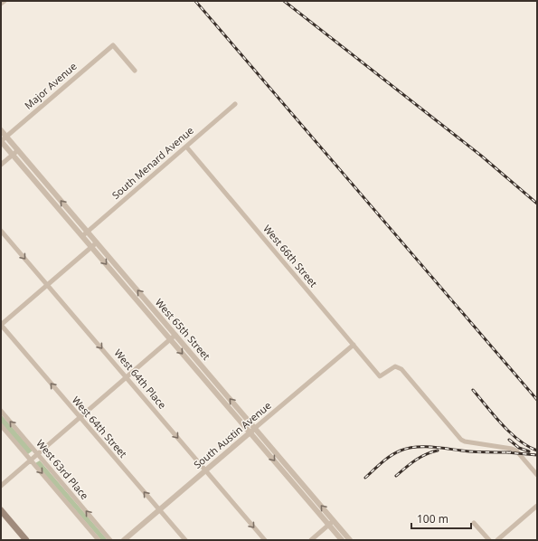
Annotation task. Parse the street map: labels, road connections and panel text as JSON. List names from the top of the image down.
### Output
{
  "streets": {
    "street": [
      "Major Avenue",
      "South Menard Avenue",
      "West 66th Street",
      "West 65th Street",
      "West 64th Place",
      "West 64th Street",
      "South Austin Avenue",
      "West 63rd Place"
    ]
  },
  "crossings": [
    ["Major Avenue", "West 65th Street"],
    ["South Menard Avenue", "West 66th Street"],
    ["South Menard Avenue", "West 65th Street"],
    ["West 66th Street", "South Austin Avenue"],
    ["West 65th Street", "South Austin Avenue"],
    ["West 64th Place", "South Austin Avenue"],
    ["West 64th Street", "South Austin Avenue"]
  ],
  "one_way": ["West 64th Place", "West 64th Street"],
  "scale_bar": "100 m"
}
